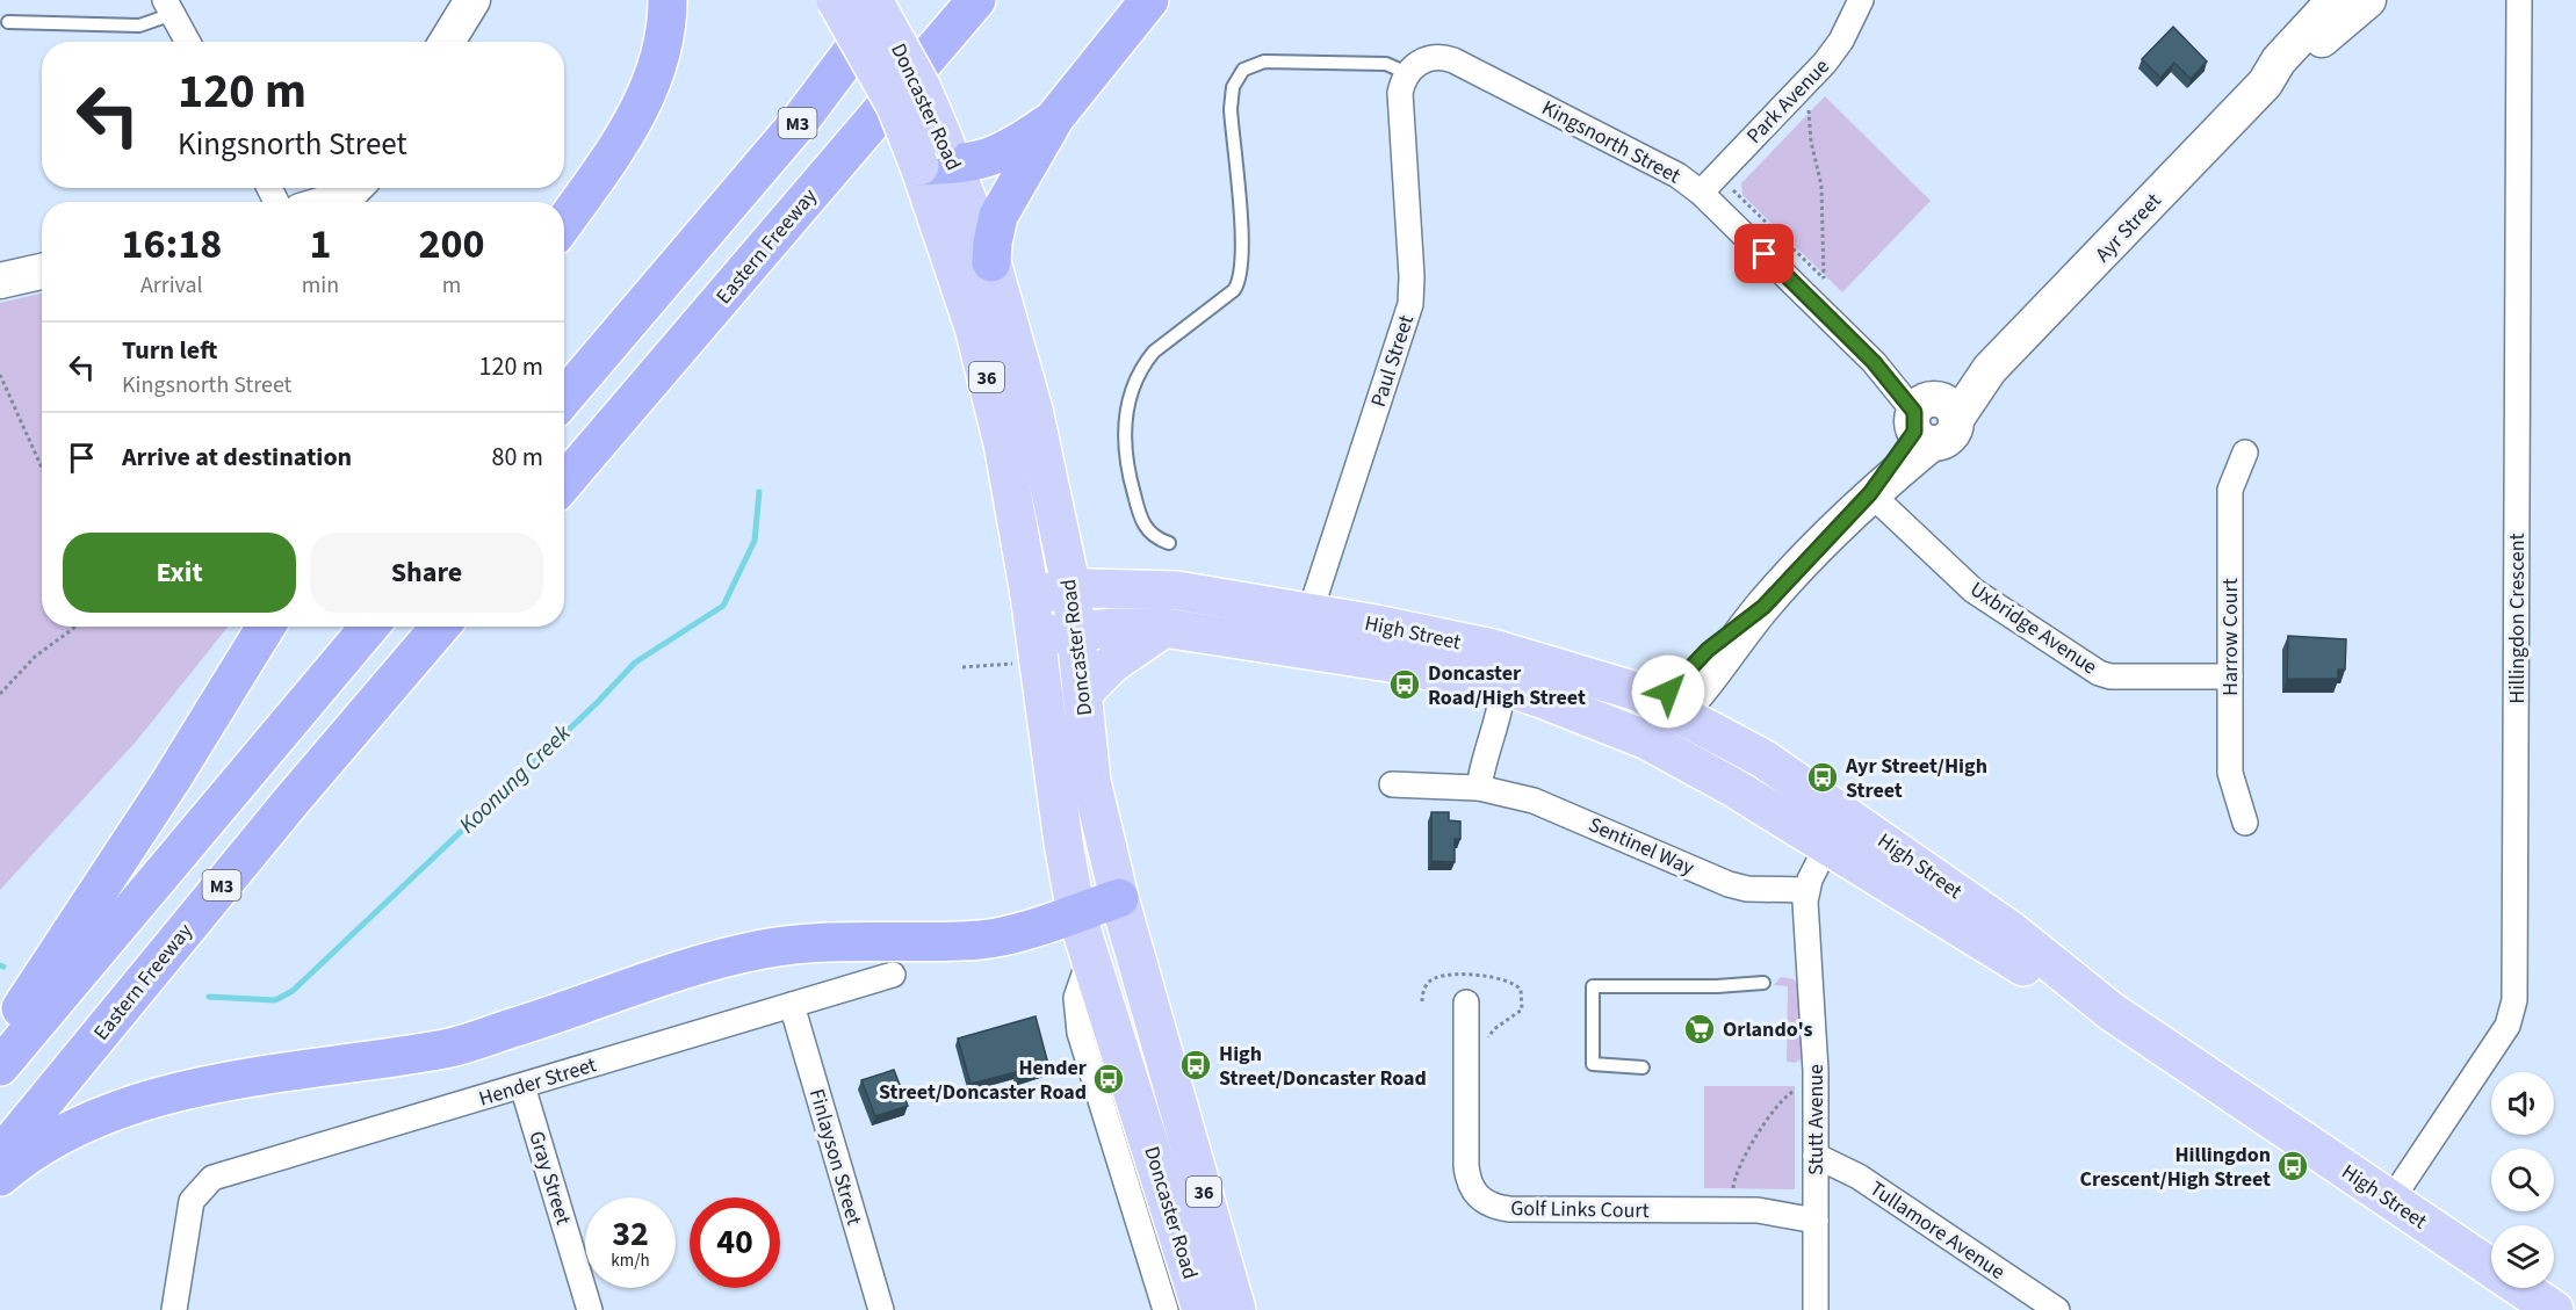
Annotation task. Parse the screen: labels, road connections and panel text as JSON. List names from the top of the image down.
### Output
{
  "streets": {
    "highway": ["M3", "Eastern Freeway"],
    "main road": ["Doncaster Road", "36", "High Street"],
    "street": [
      "Park Avenue",
      "Kingsnorth Street",
      "Ayr Street",
      "Paul Street",
      "Hillingdon Crescent",
      "Uxbridge Avenue",
      "Harrow Court",
      "Sentinel Way",
      "Hender Street",
      "Stutt Avenue",
      "Finlayson Street",
      "Gray Street",
      "Golf Links Court",
      "Tullamore Avenue"
    ]
  },
  "crossings": [
    ["Park Avenue", "Kingsnorth Street"],
    ["Doncaster Road", "High Street"],
    ["Kingsnorth Street", "Ayr Street"],
    ["Kingsnorth Street", "Paul Street"],
    ["Ayr Street", "Uxbridge Avenue"],
    ["Ayr Street", "High Street"],
    ["Paul Street", "High Street"],
    ["Hillingdon Crescent", "High Street"],
    ["Uxbridge Avenue", "Harrow Court"],
    ["High Street", "Stutt Avenue"],
    ["Sentinel Way", "Stutt Avenue"],
    ["Hender Street", "Finlayson Street"],
    ["Hender Street", "Gray Street"],
    ["Stutt Avenue", "Golf Links Court"],
    ["Stutt Avenue", "Tullamore Avenue"]
  ],
  "water": ["Koonung Creek"],
  "places": {
    "bus stop": [
      "Doncaster Road/High Street",
      "Ayr Street/High Street",
      "High Street/Doncaster Road",
      "Hender Street/Doncaster Road",
      "Hillingdon Crescent/High Street"
    ],
    "supermarket": ["Orlando's"]
  },
  "page": {
    "turn": ["120 m", "Kingsnorth Street"],
    "eta": [
      "16:18",
      "Arrival",
      "1",
      "min",
      "200",
      "m"
    ],
    "list": [
      {
        "name": "Turn left",
        "note": "Kingsnorth Street",
        "value": "120 m"
      },
      {
        "name": "Arrive at destination",
        "value": "80 m"
      }
    ],
    "buttons": ["Exit", "Share"],
    "speed": "32 km/h",
    "limit": "40"
  }
}
